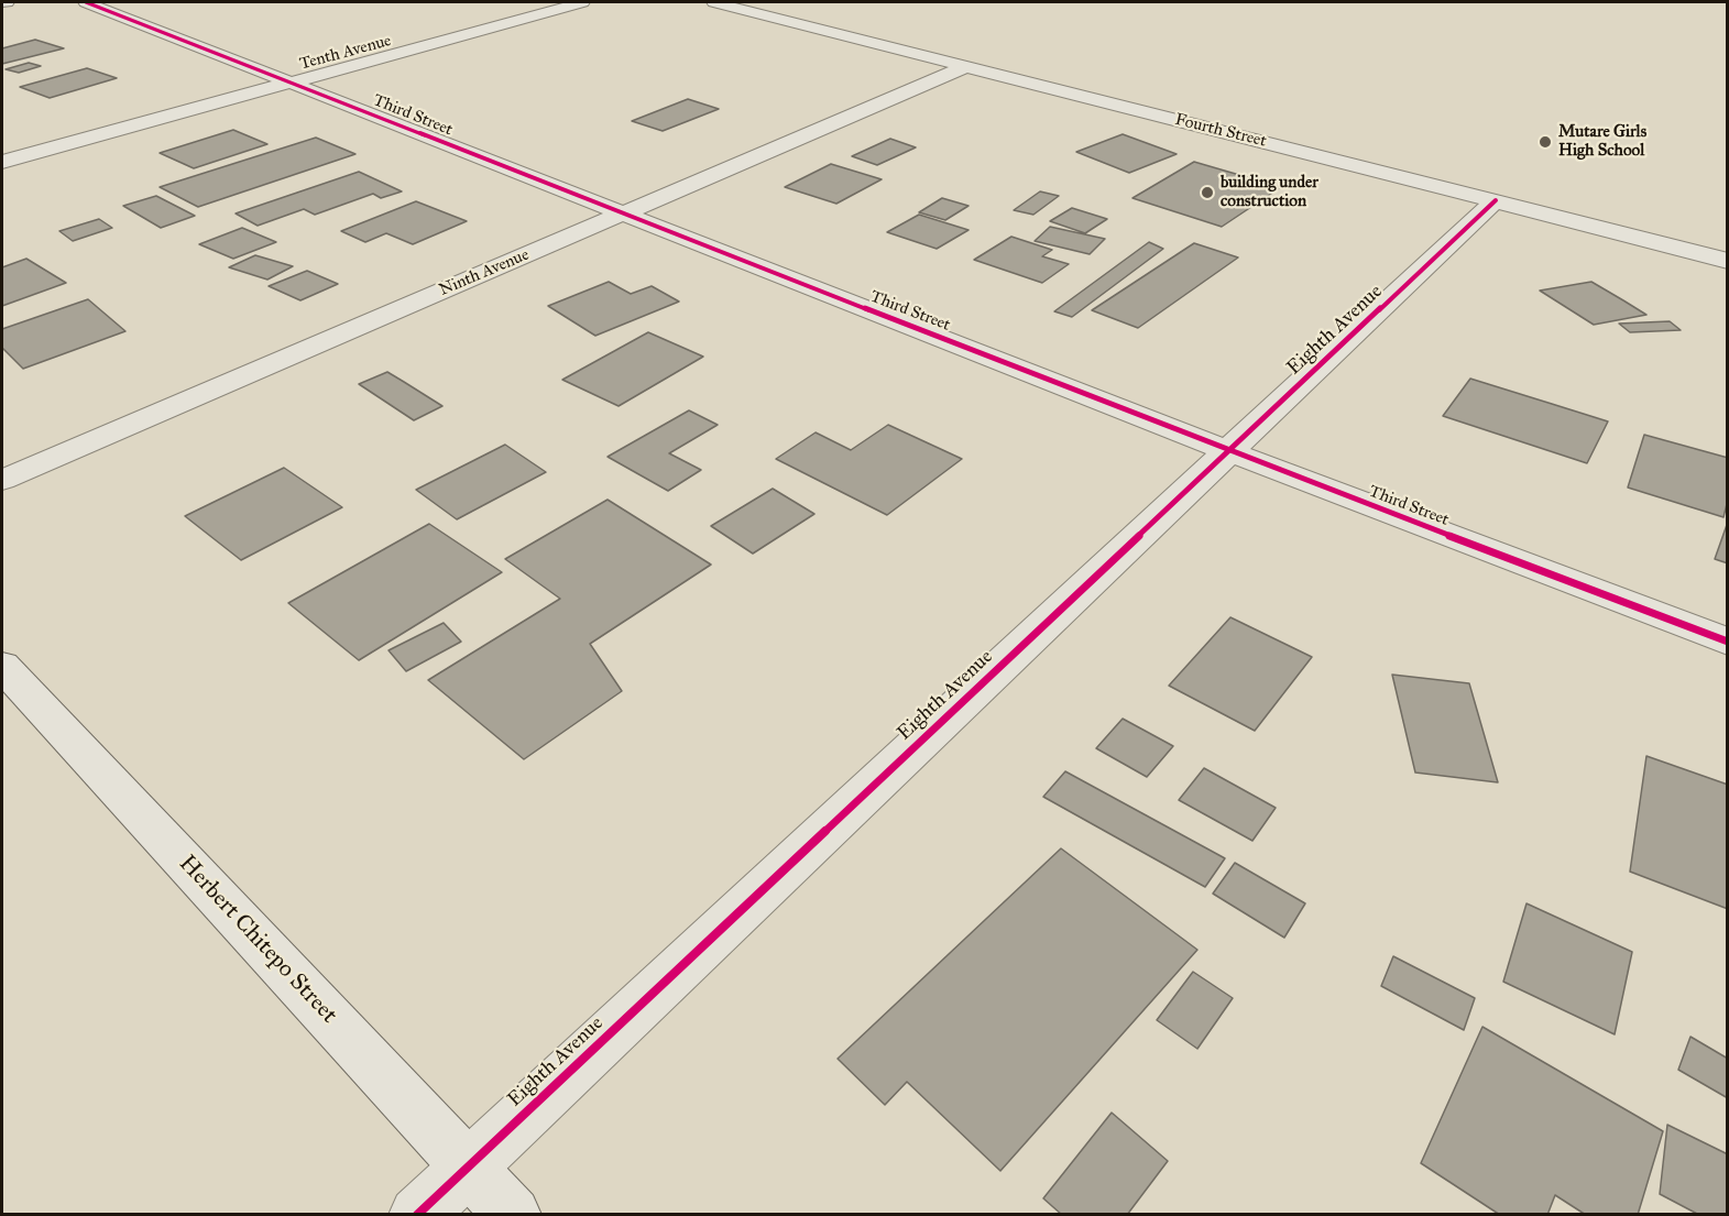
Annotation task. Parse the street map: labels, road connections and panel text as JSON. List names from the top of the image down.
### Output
{
  "streets": {
    "street": [
      "Tenth Avenue",
      "Third Street",
      "Fourth Street",
      "Ninth Avenue",
      "Eighth Avenue",
      "Herbert Chitepo Street"
    ]
  },
  "crossings": [
    ["Tenth Avenue", "Third Street"],
    ["Third Street", "Ninth Avenue"],
    ["Third Street", "Eighth Avenue"],
    ["Fourth Street", "Ninth Avenue"],
    ["Fourth Street", "Eighth Avenue"],
    ["Eighth Avenue", "Herbert Chitepo Street"]
  ],
  "places": ["Mutare Girls High School", "building under construction"]
}
